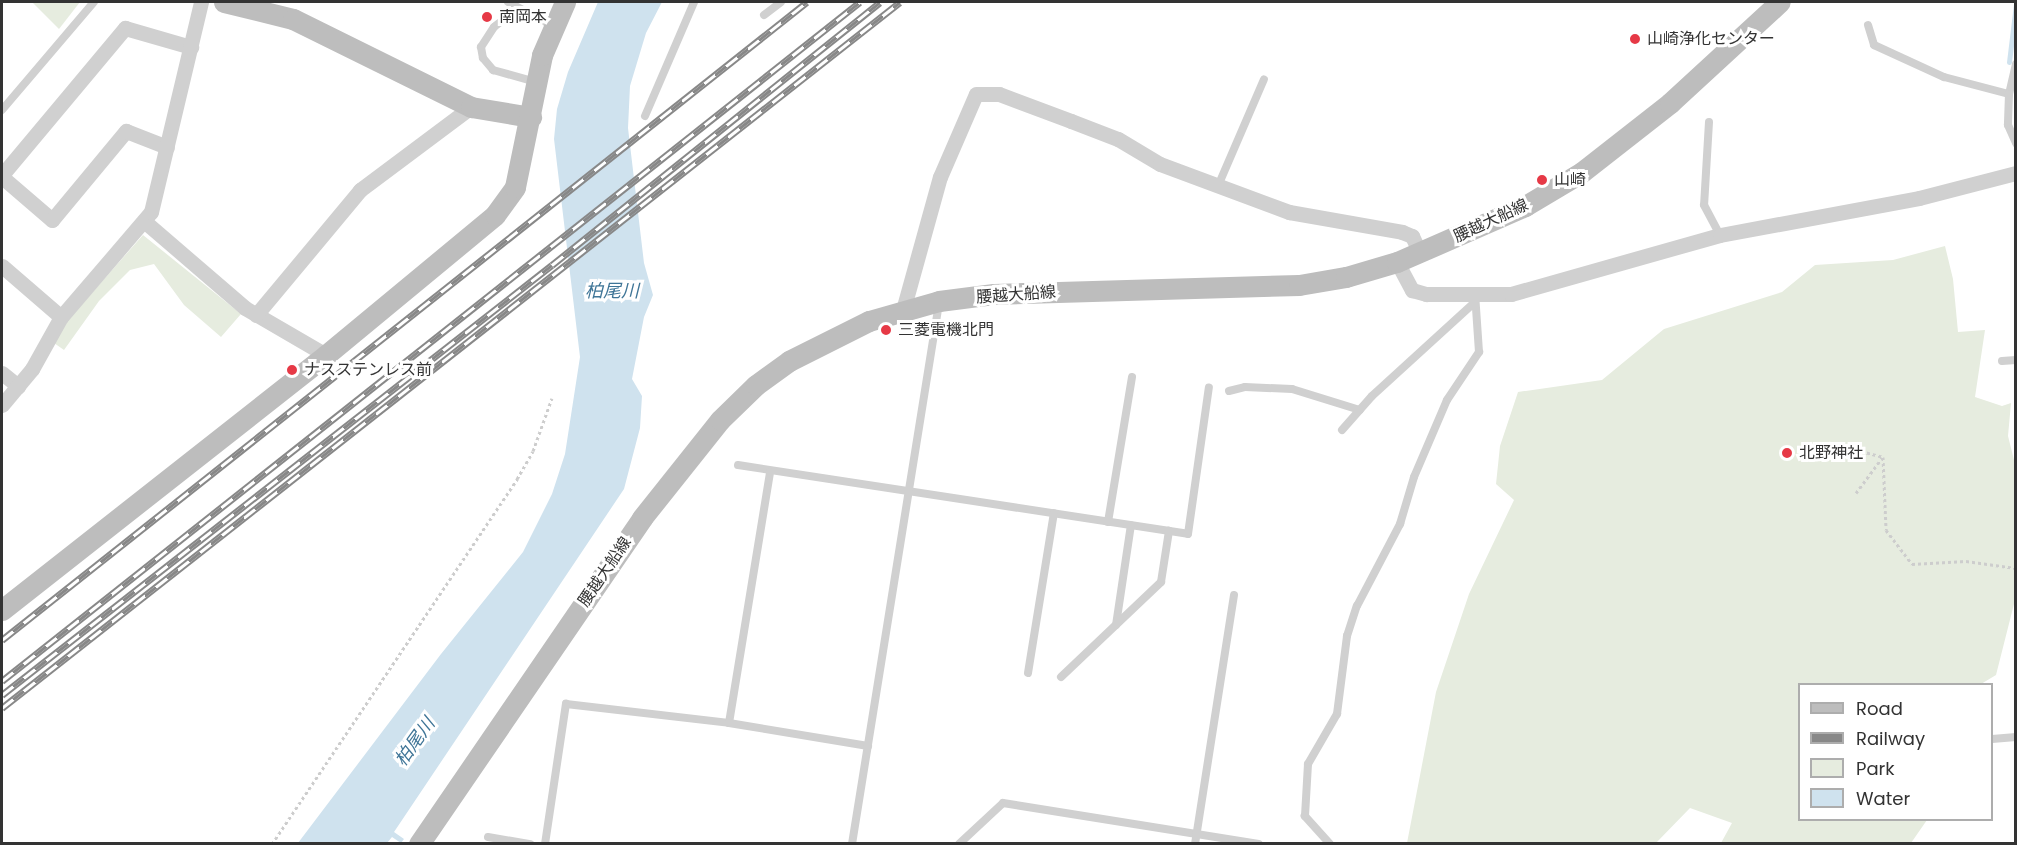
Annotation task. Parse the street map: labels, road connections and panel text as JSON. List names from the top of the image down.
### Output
{
  "streets": {
    "main road": ["腰越大船線"]
  },
  "water": ["柏尾川"],
  "places": [
    "南岡本",
    "山崎浄化センター",
    "山崎",
    "三菱電機北門",
    "ナスステンレス前",
    "北野神社"
  ],
  "legend": [
    "Road",
    "Railway",
    "Park",
    "Water"
  ]
}
